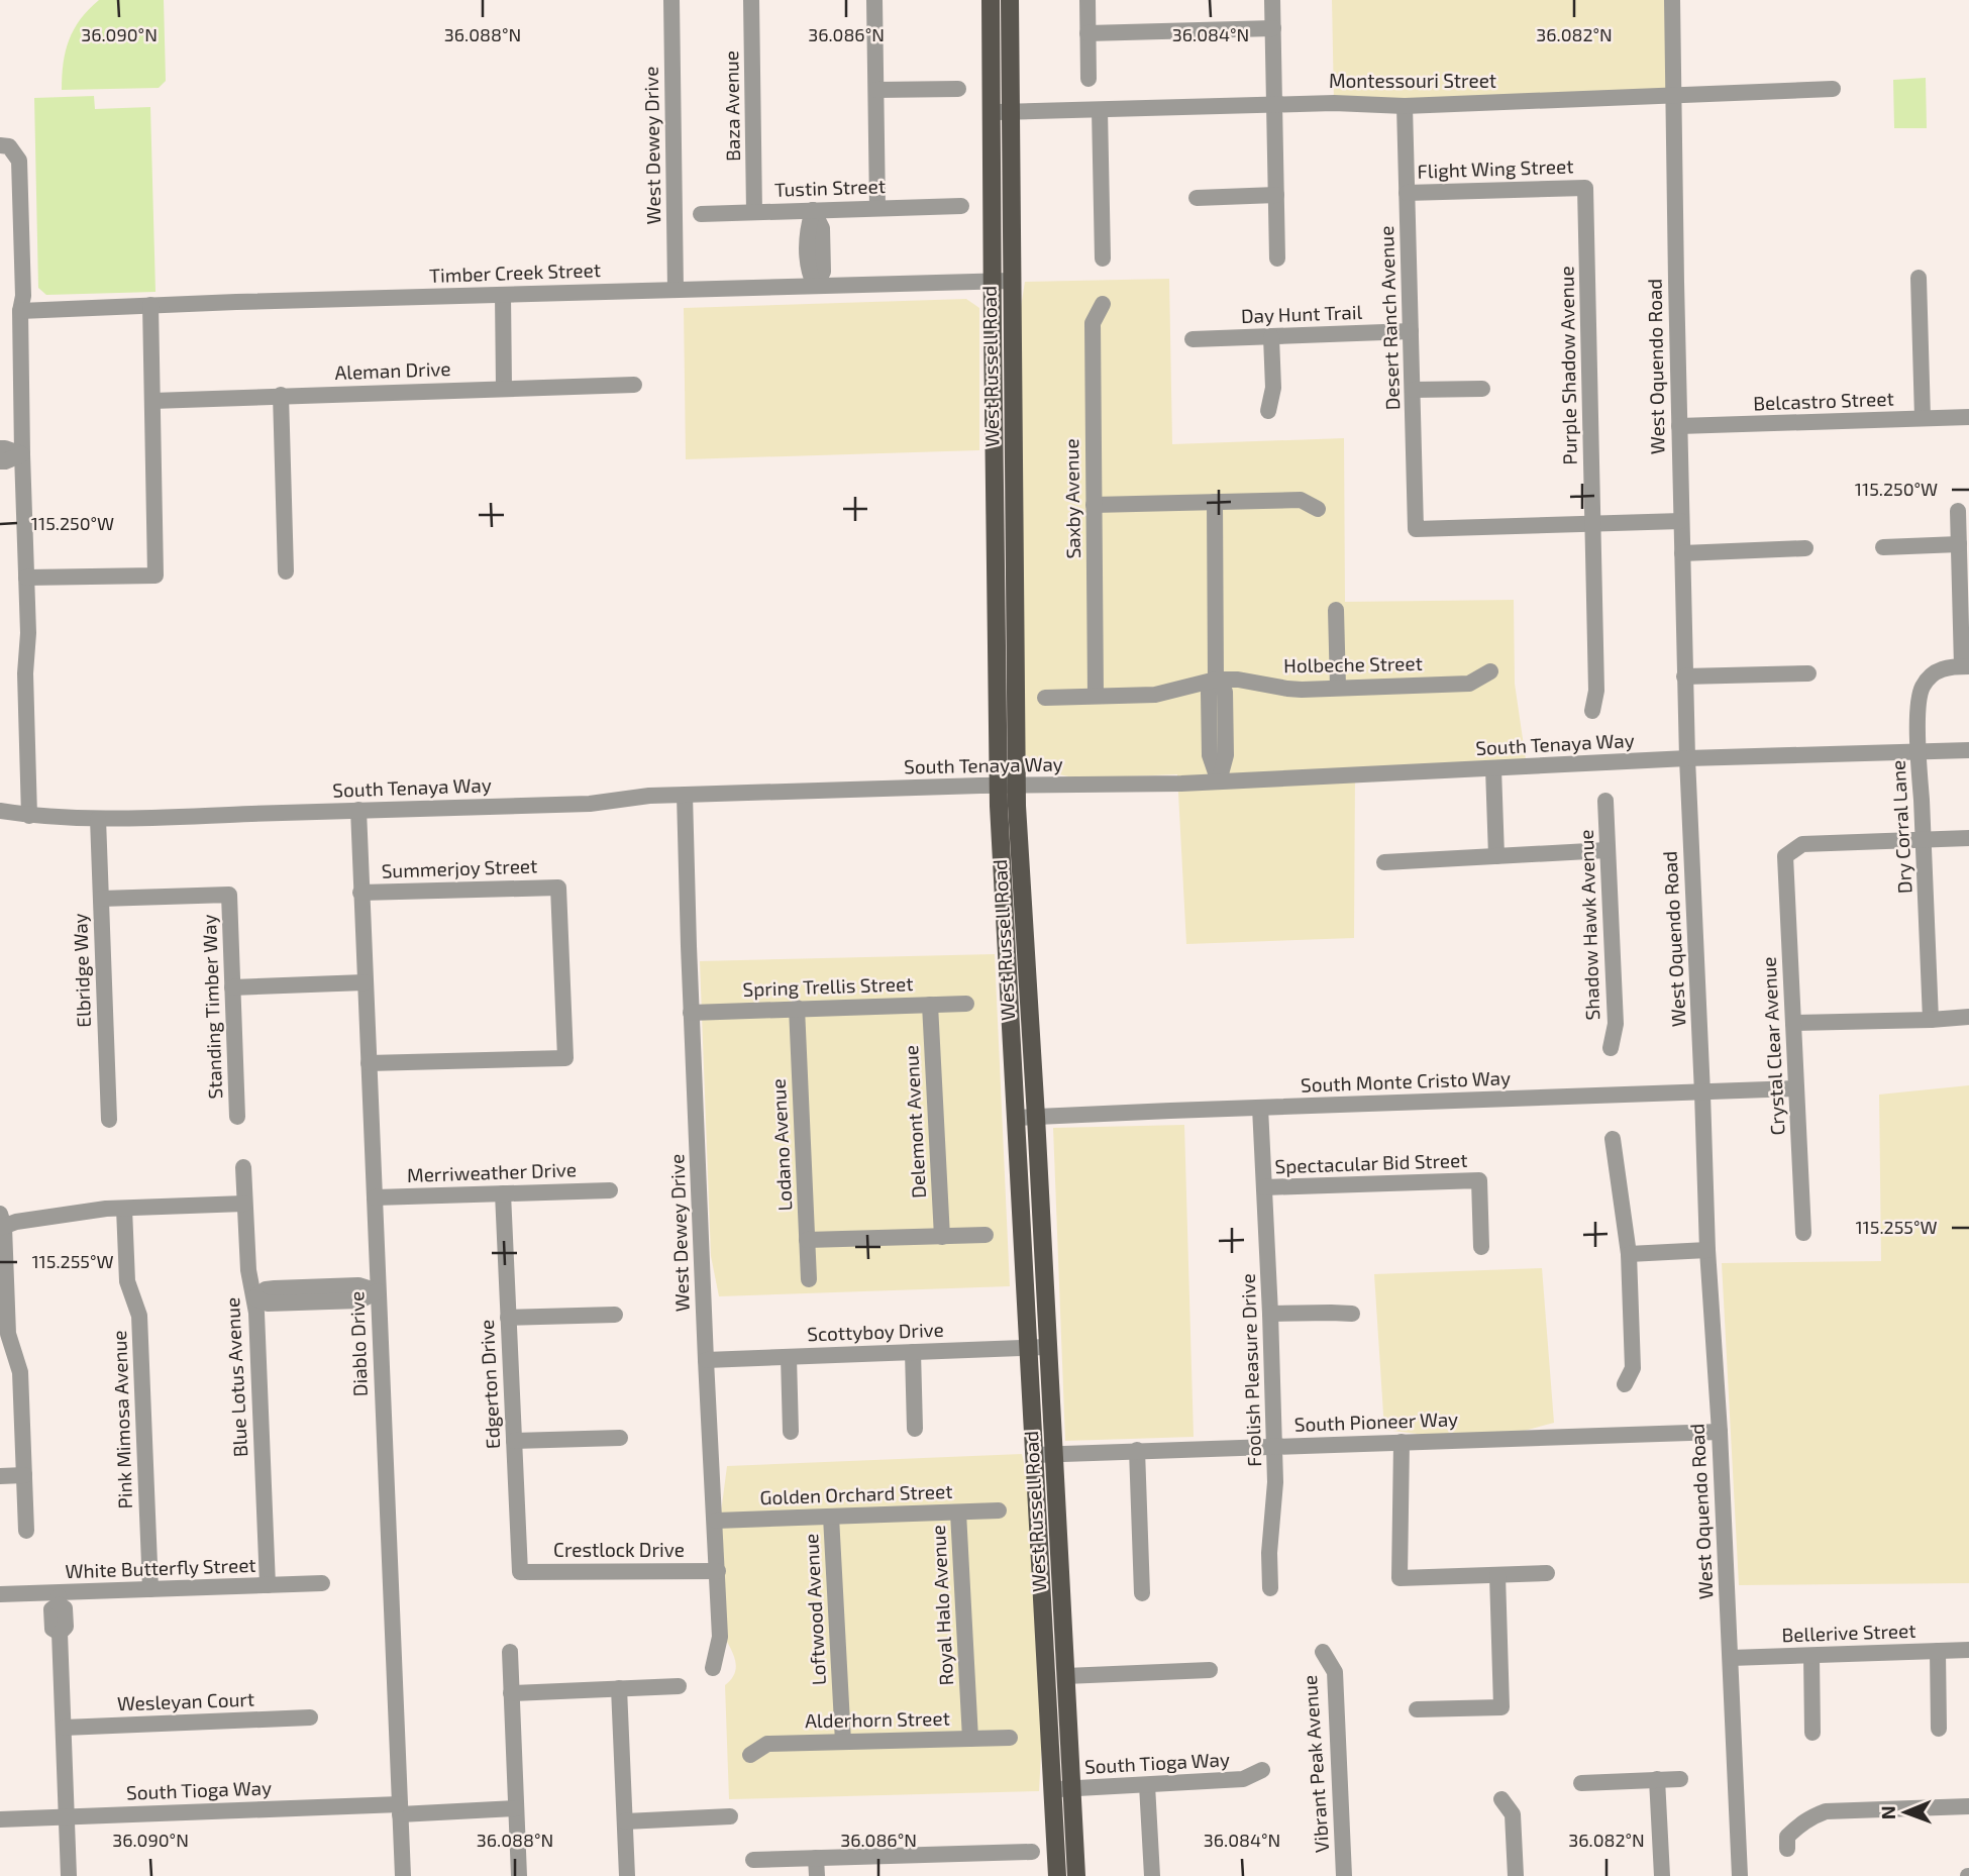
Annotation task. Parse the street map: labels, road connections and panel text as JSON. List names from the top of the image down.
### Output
{
  "streets": {
    "main road": ["West Russell Road"],
    "street": [
      "Montessouri Street",
      "Baza Avenue",
      "West Dewey Drive",
      "Flight Wing Street",
      "Tustin Street",
      "Timber Creek Street",
      "Day Hunt Trail",
      "Desert Ranch Avenue",
      "Purple Shadow Avenue",
      "West Oquendo Road",
      "Aleman Drive",
      "Belcastro Street",
      "Saxby Avenue",
      "Holbeche Street",
      "South Tenaya Way",
      "Dry Corral Lane",
      "Summerjoy Street",
      "Shadow Hawk Avenue",
      "Elbridge Way",
      "Spring Trellis Street",
      "Standing Timber Way",
      "Crystal Clear Avenue",
      "South Monte Cristo Way",
      "Delemont Avenue",
      "Lodano Avenue",
      "Spectacular Bid Street",
      "Merriweather Drive",
      "Scottyboy Drive",
      "Diablo Drive",
      "Foolish Pleasure Drive",
      "Blue Lotus Avenue",
      "Edgerton Drive",
      "Pink Mimosa Avenue",
      "South Pioneer Way",
      "Golden Orchard Street",
      "Crestlock Drive",
      "White Butterfly Street",
      "Royal Halo Avenue",
      "Loftwood Avenue",
      "Bellerive Street",
      "Wesleyan Court",
      "Alderhorn Street",
      "South Tioga Way",
      "Vibrant Peak Avenue"
    ]
  },
  "crossings": [
    ["Montessouri Street", "Desert Ranch Avenue"],
    ["Montessouri Street", "West Russell Road"],
    ["Montessouri Street", "West Oquendo Road"],
    ["Baza Avenue", "Tustin Street"],
    ["West Dewey Drive", "Timber Creek Street"],
    ["West Dewey Drive", "South Tenaya Way"],
    ["West Dewey Drive", "Spring Trellis Street"],
    ["West Dewey Drive", "Scottyboy Drive"],
    ["West Dewey Drive", "Golden Orchard Street"],
    ["West Dewey Drive", "Crestlock Drive"],
    ["Flight Wing Street", "Desert Ranch Avenue"],
    ["Flight Wing Street", "Purple Shadow Avenue"],
    ["Timber Creek Street", "West Russell Road"],
    ["Day Hunt Trail", "Desert Ranch Avenue"],
    ["Desert Ranch Avenue", "Purple Shadow Avenue"],
    ["West Russell Road", "South Tenaya Way"],
    ["West Russell Road", "South Monte Cristo Way"],
    ["West Russell Road", "Scottyboy Drive"],
    ["West Russell Road", "South Pioneer Way"],
    ["West Russell Road", "South Tioga Way"],
    ["West Oquendo Road", "Belcastro Street"],
    ["West Oquendo Road", "South Tenaya Way"],
    ["West Oquendo Road", "South Monte Cristo Way"],
    ["West Oquendo Road", "South Pioneer Way"],
    ["West Oquendo Road", "Bellerive Street"],
    ["Saxby Avenue", "Holbeche Street"],
    ["South Tenaya Way", "Dry Corral Lane"],
    ["South Tenaya Way", "Elbridge Way"],
    ["South Tenaya Way", "Diablo Drive"],
    ["Dry Corral Lane", "Crystal Clear Avenue"],
    ["Summerjoy Street", "Diablo Drive"],
    ["Elbridge Way", "Standing Timber Way"],
    ["Spring Trellis Street", "Delemont Avenue"],
    ["Spring Trellis Street", "Lodano Avenue"],
    ["Crystal Clear Avenue", "South Monte Cristo Way"],
    ["South Monte Cristo Way", "Foolish Pleasure Drive"],
    ["Spectacular Bid Street", "Foolish Pleasure Drive"],
    ["Merriweather Drive", "Diablo Drive"],
    ["Merriweather Drive", "Edgerton Drive"],
    ["Diablo Drive", "South Tioga Way"],
    ["Foolish Pleasure Drive", "South Pioneer Way"],
    ["Blue Lotus Avenue", "White Butterfly Street"],
    ["Edgerton Drive", "Crestlock Drive"],
    ["Pink Mimosa Avenue", "White Butterfly Street"],
    ["Golden Orchard Street", "Royal Halo Avenue"],
    ["Golden Orchard Street", "Loftwood Avenue"],
    ["Royal Halo Avenue", "Alderhorn Street"],
    ["Loftwood Avenue", "Alderhorn Street"]
  ],
  "north": "left",
  "coordinates": [
    "36.090°N",
    "36.088°N",
    "36.086°N",
    "36.084°N",
    "36.082°N",
    "115.250°W",
    "115.255°W"
  ]
}
